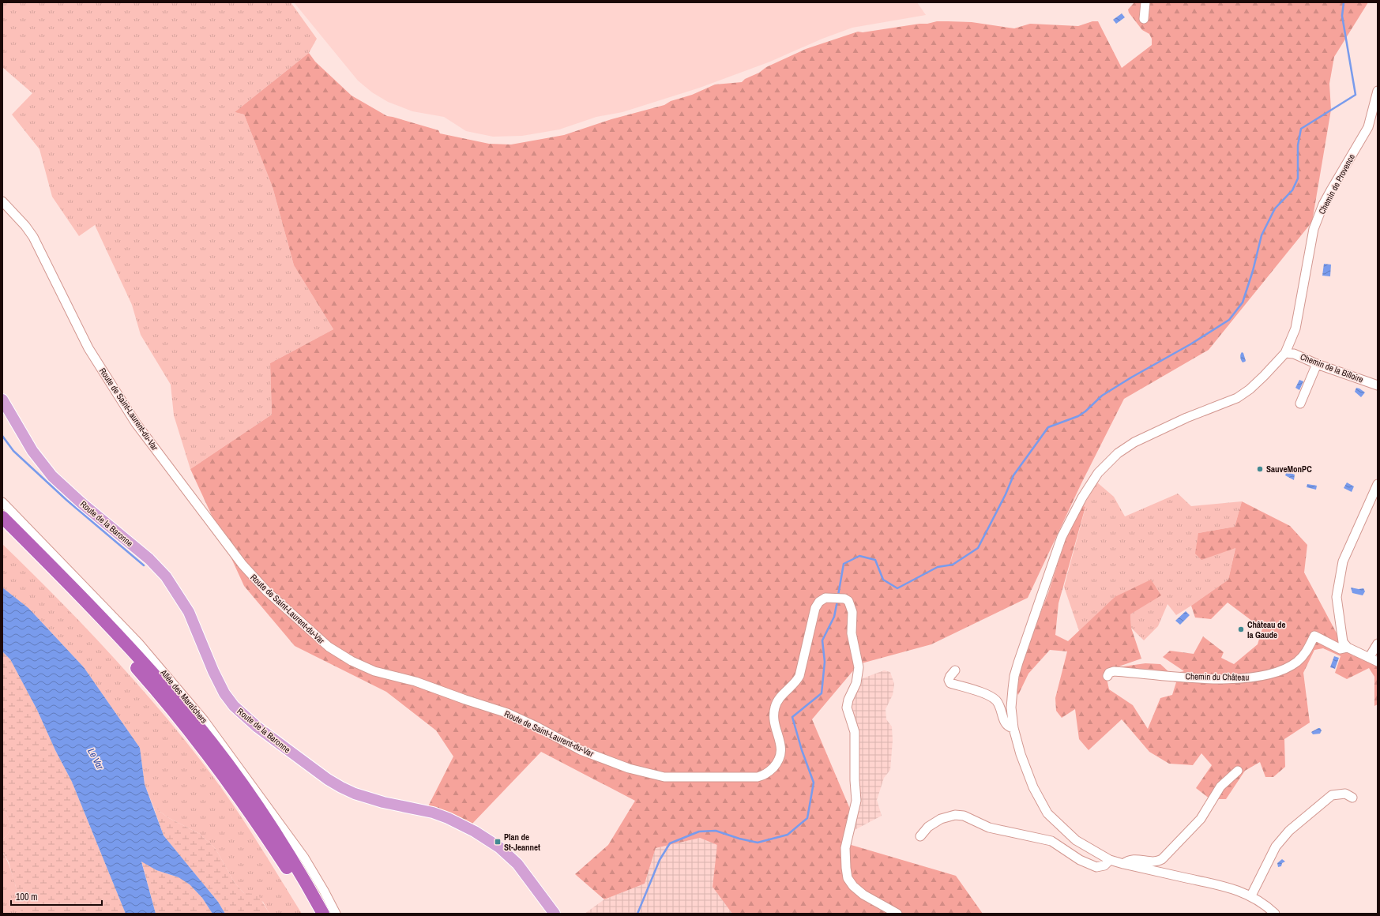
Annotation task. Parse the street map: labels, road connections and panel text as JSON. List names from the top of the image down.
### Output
{
  "streets": {
    "main road": ["Route de la Baronne"],
    "street": [
      "Chemin de Provence",
      "Chemin de la Billoire",
      "Route de Saint-Laurent-du-Var",
      "Chemin du Château",
      "Allée des Maraîchers"
    ]
  },
  "crossings": [
    ["Chemin de Provence", "Chemin de la Billoire"]
  ],
  "water": ["Le Var"],
  "places": {
    "other": ["SauveMonPC", "Château de la Gaude"],
    "transit": ["Plan de St-Jeannet"]
  },
  "scale_bar": "100 m"
}
